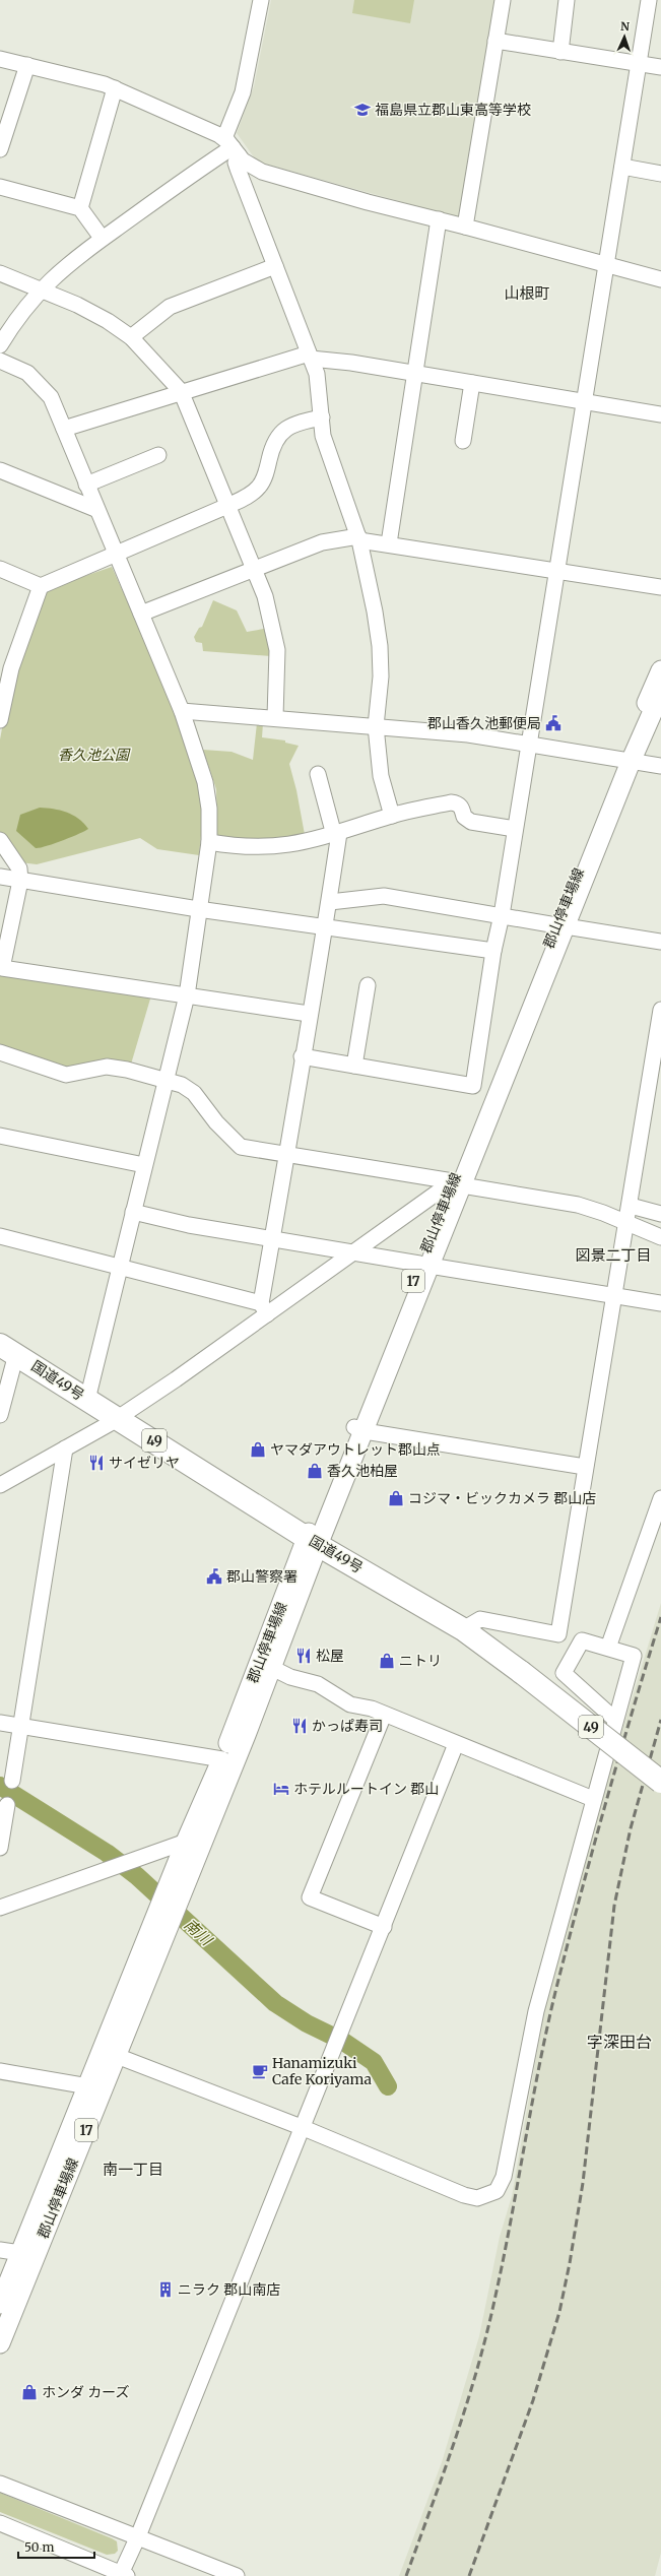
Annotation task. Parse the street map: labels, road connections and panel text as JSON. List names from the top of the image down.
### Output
{
  "streets": {
    "highway": ["国道49号", "49"],
    "main road": ["郡山停車場線", "17"]
  },
  "crossings": [
    ["郡山停車場線", "国道49号"]
  ],
  "districts": [
    "山根町",
    "図景二丁目",
    "字深田台",
    "南一丁目"
  ],
  "water": ["南川"],
  "parks": ["香久池公園"],
  "places": {
    "school or university": ["福島県立郡山東高等学校"],
    "public building": ["郡山香久池郵便局", "郡山警察署"],
    "shop": [
      "ヤマダアウトレット郡山点",
      "香久池柏屋",
      "コジマ・ビックカメラ 郡山店",
      "ニトリ",
      "ホンダ カーズ"
    ],
    "restaurant": ["サイゼリヤ", "松屋", "かっぱ寿司"],
    "hotel": ["ホテルルートイン 郡山"],
    "cafe": ["Hanamizuki Cafe Koriyama"],
    "building": ["ニラク 郡山南店"]
  },
  "scale_bar": "50 m",
  "north": "top"
}
